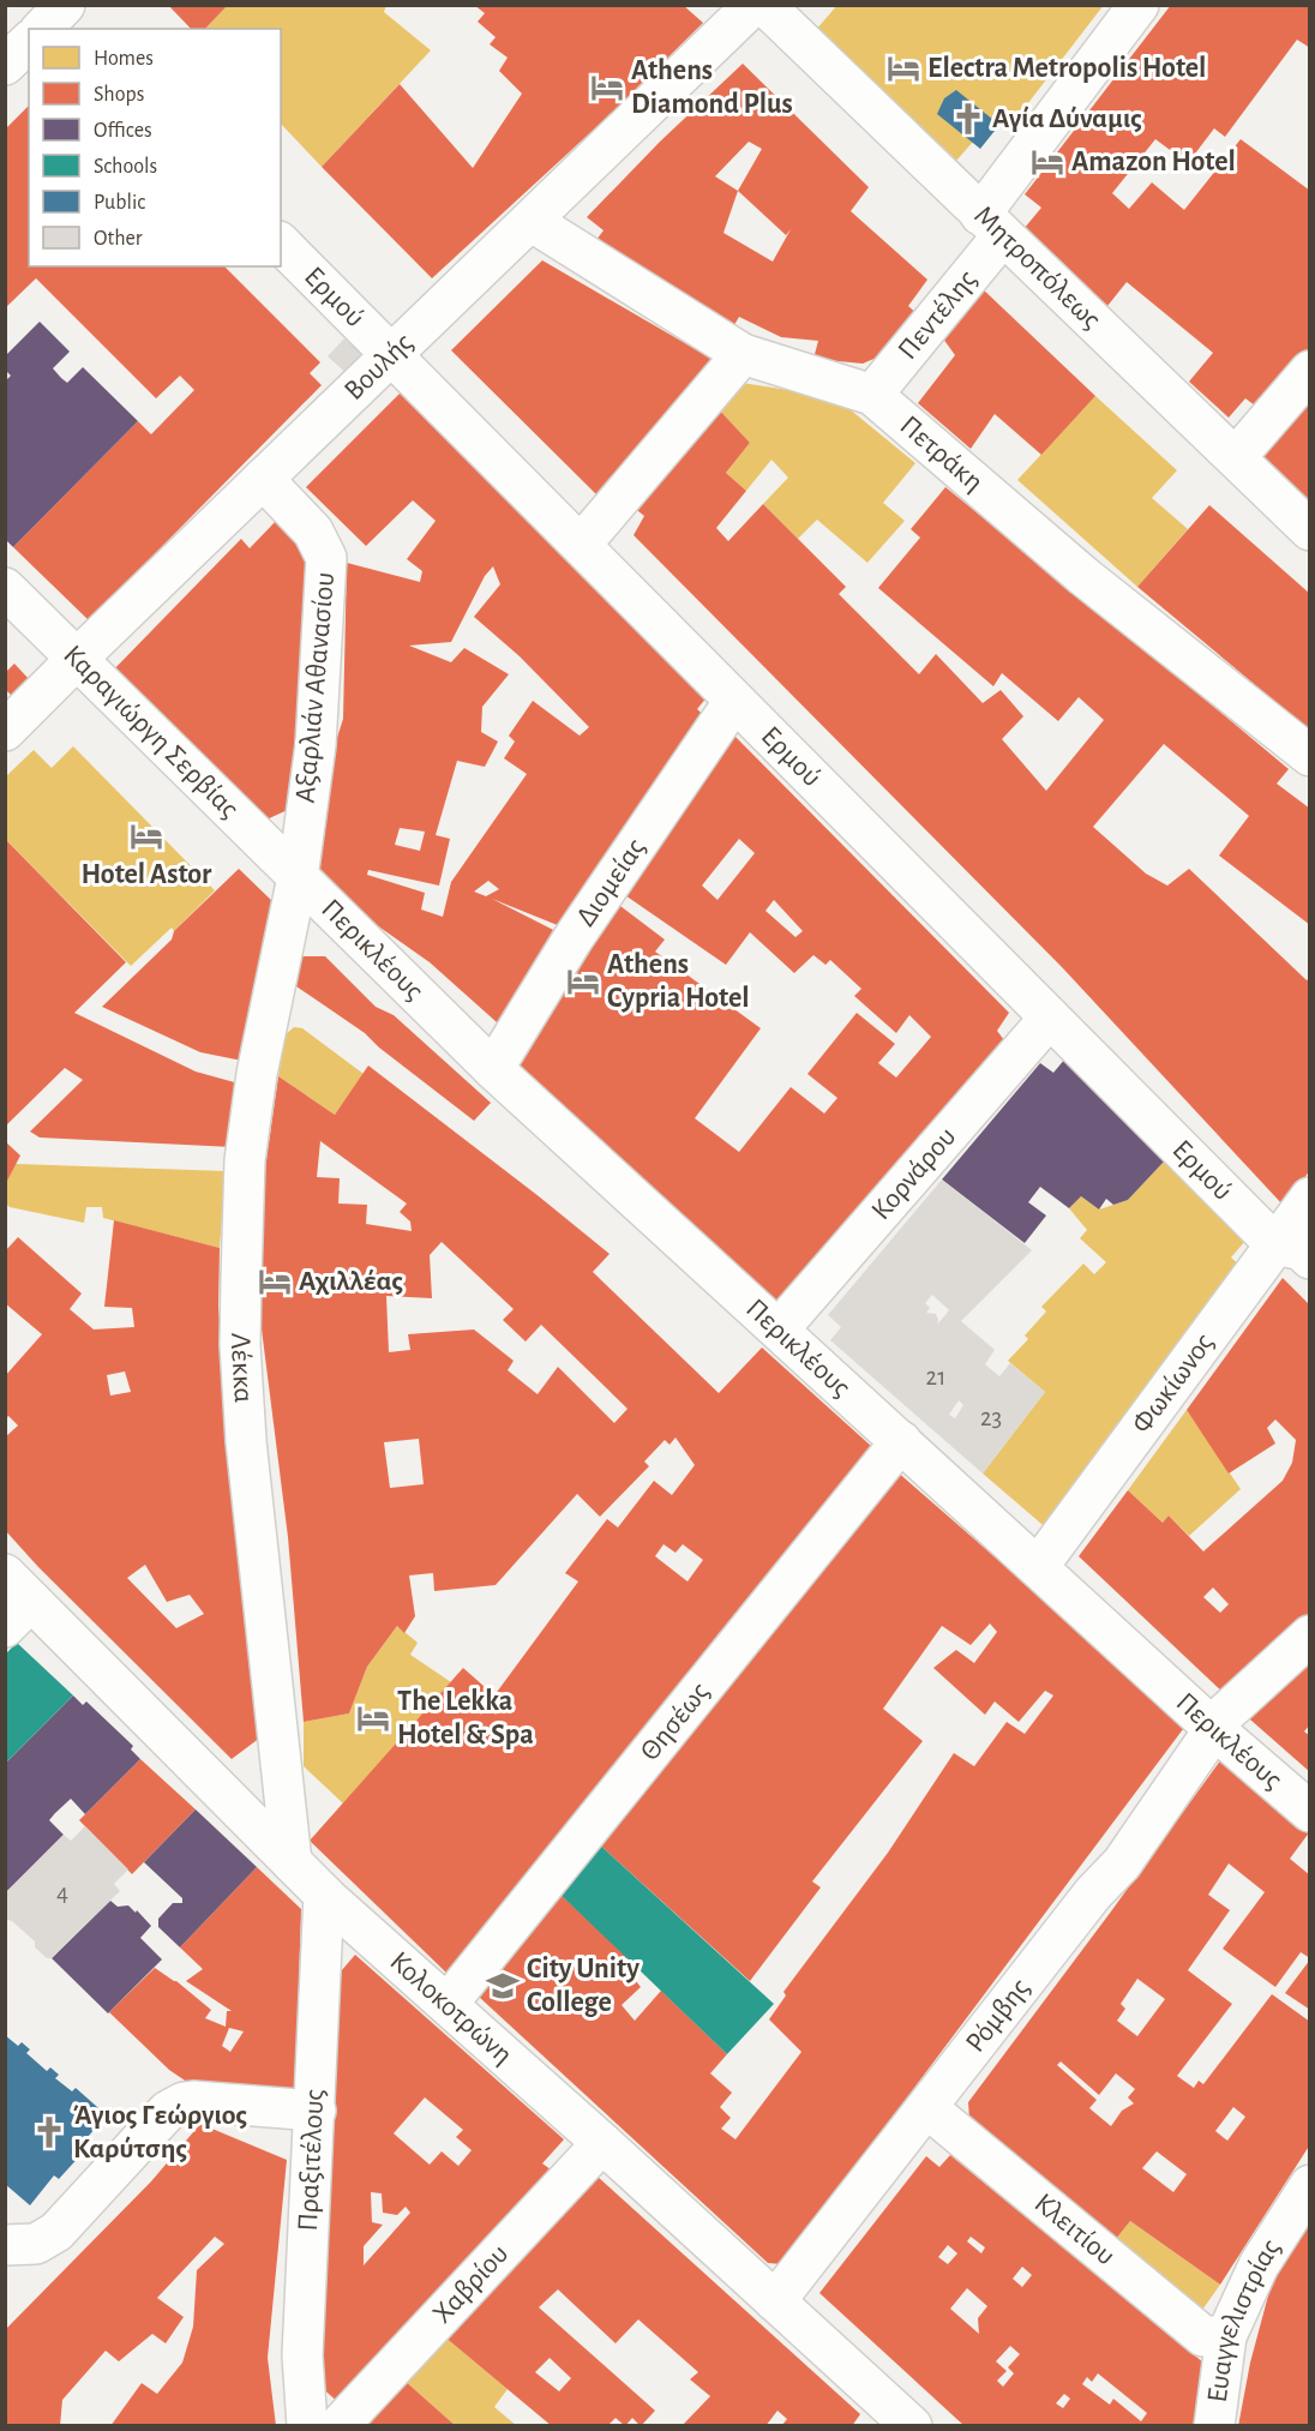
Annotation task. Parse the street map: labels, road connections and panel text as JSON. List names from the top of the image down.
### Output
{
  "streets": {
    "street": [
      "Μητροπόλεως",
      "Ερμού",
      "Πεντέλης",
      "Βουλής",
      "Πετράκη",
      "Αξαρλιάν Αθανασίου",
      "Καραγιώργη Σερβίας",
      "Διομείας",
      "Περικλέους",
      "Κορνάρου",
      "Λέκκα",
      "Φωκίωνος",
      "Θησέως",
      "Κολοκοτρώνη",
      "Ρόμβης",
      "Πραξιτέλους",
      "Κλειτίου",
      "Χαβρίου",
      "Ευαγγελιστρίας"
    ]
  },
  "crossings": [
    ["Μητροπόλεως", "Πεντέλης"],
    ["Ερμού", "Βουλής"],
    ["Ερμού", "Διομείας"],
    ["Ερμού", "Κορνάρου"],
    ["Ερμού", "Φωκίωνος"],
    ["Πεντέλης", "Πετράκη"],
    ["Βουλής", "Πετράκη"],
    ["Βουλής", "Αξαρλιάν Αθανασίου"],
    ["Βουλής", "Καραγιώργη Σερβίας"],
    ["Αξαρλιάν Αθανασίου", "Καραγιώργη Σερβίας"],
    ["Αξαρλιάν Αθανασίου", "Περικλέους"],
    ["Αξαρλιάν Αθανασίου", "Λέκκα"],
    ["Καραγιώργη Σερβίας", "Περικλέους"],
    ["Καραγιώργη Σερβίας", "Λέκκα"],
    ["Διομείας", "Περικλέους"],
    ["Περικλέους", "Κορνάρου"],
    ["Περικλέους", "Λέκκα"],
    ["Περικλέους", "Φωκίωνος"],
    ["Περικλέους", "Θησέως"],
    ["Περικλέους", "Ρόμβης"],
    ["Λέκκα", "Κολοκοτρώνη"],
    ["Θησέως", "Κολοκοτρώνη"],
    ["Κολοκοτρώνη", "Ρόμβης"],
    ["Κολοκοτρώνη", "Πραξιτέλους"],
    ["Κολοκοτρώνη", "Χαβρίου"],
    ["Ρόμβης", "Κλειτίου"],
    ["Κλειτίου", "Ευαγγελιστρίας"]
  ],
  "places": {
    "hotel": [
      "Electra Metropolis Hotel",
      "Athens Diamond Plus",
      "Amazon Hotel",
      "Hotel Astor",
      "Athens Cypria Hotel",
      "Αχιλλέας",
      "The Lekka Hotel & Spa"
    ],
    "church": ["Αγία Δύναμις", "Άγιος Γεώργιος Καρύτσης"],
    "school or university": ["City Unity College"]
  },
  "house_numbers": ["21", "23", "4"],
  "legend": [
    "Homes",
    "Shops",
    "Offices",
    "Schools",
    "Public",
    "Other"
  ]
}
